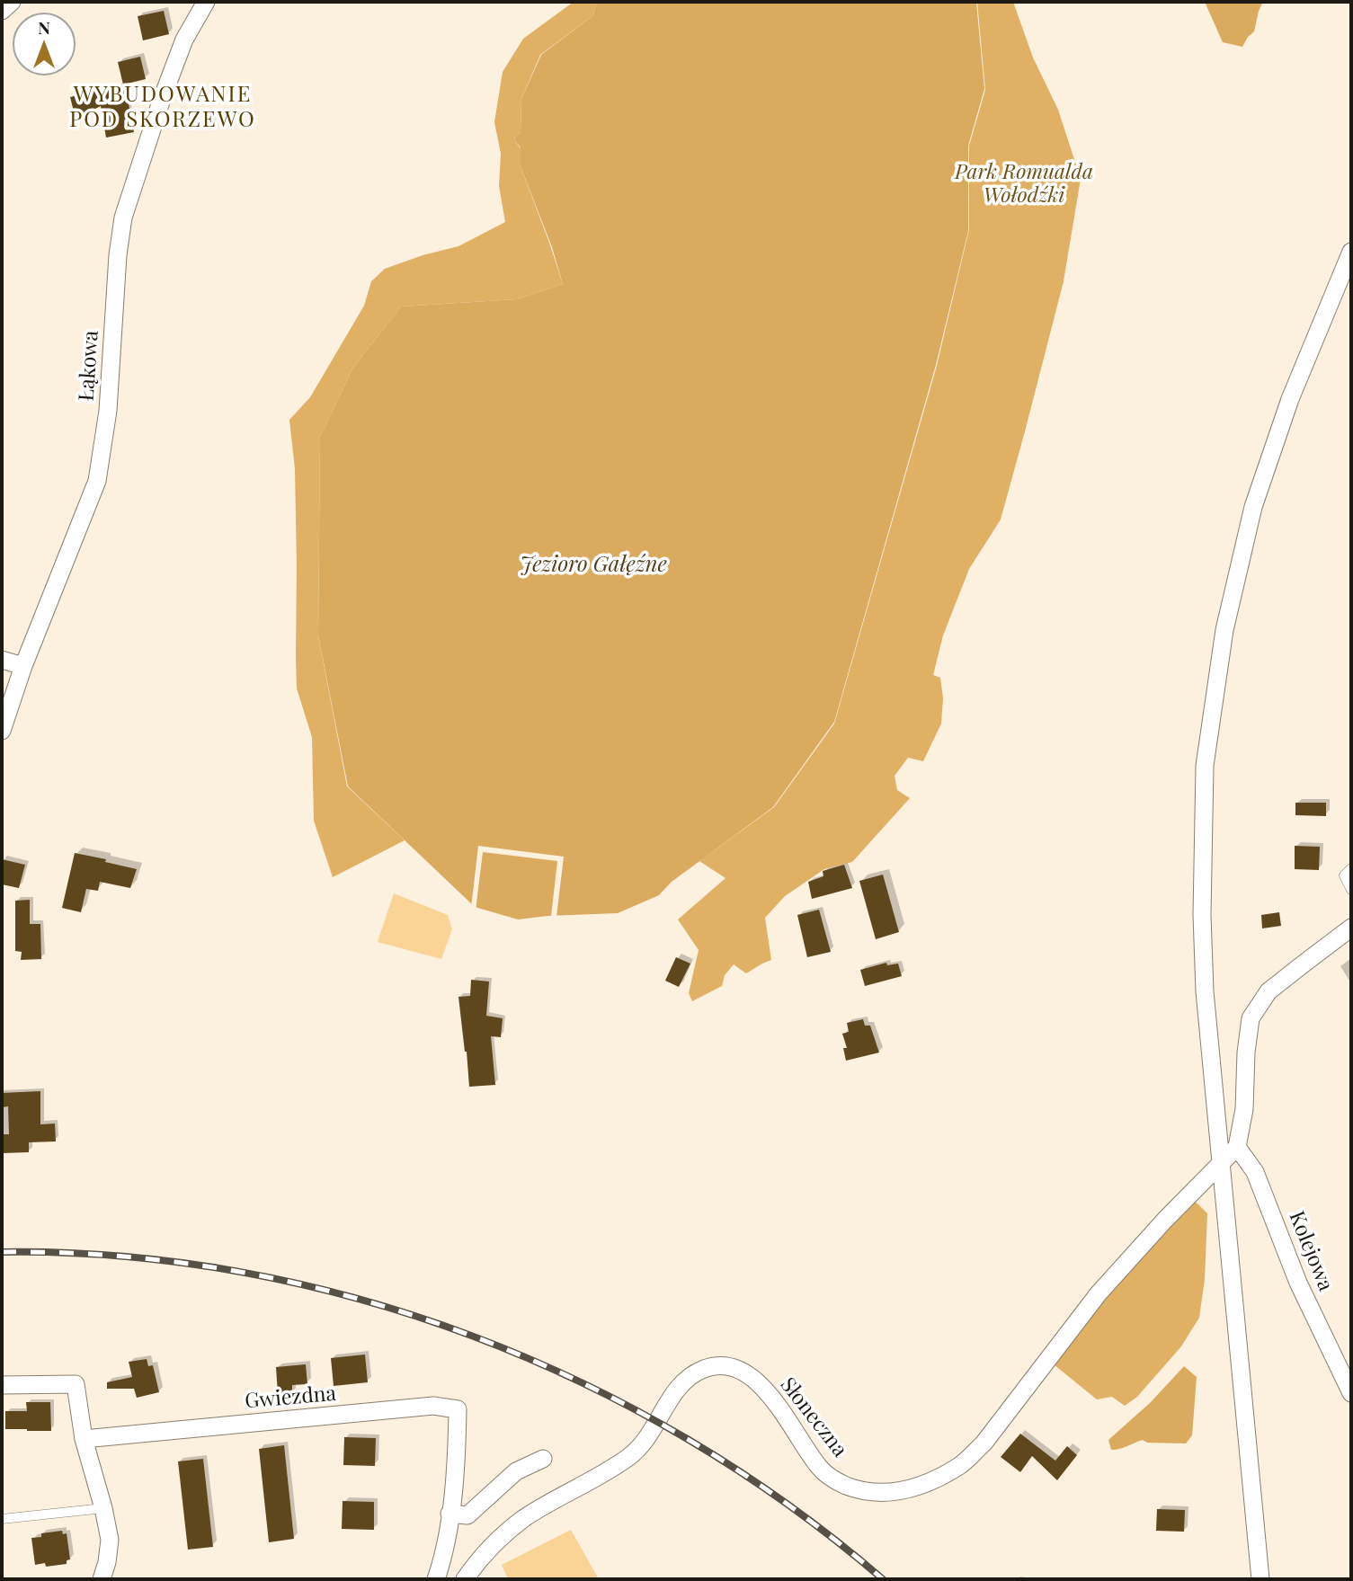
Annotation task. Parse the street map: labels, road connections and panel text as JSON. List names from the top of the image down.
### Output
{
  "streets": {
    "street": [
      "Łąkowa",
      "Kolejowa",
      "Gwiezdna",
      "Słoneczna"
    ]
  },
  "districts": ["WYBUDOWANIE POD SKORZEWO"],
  "water": ["Jezioro Gałęźne"],
  "parks": ["Park Romualda Wołodźki"],
  "north": "top"
}
